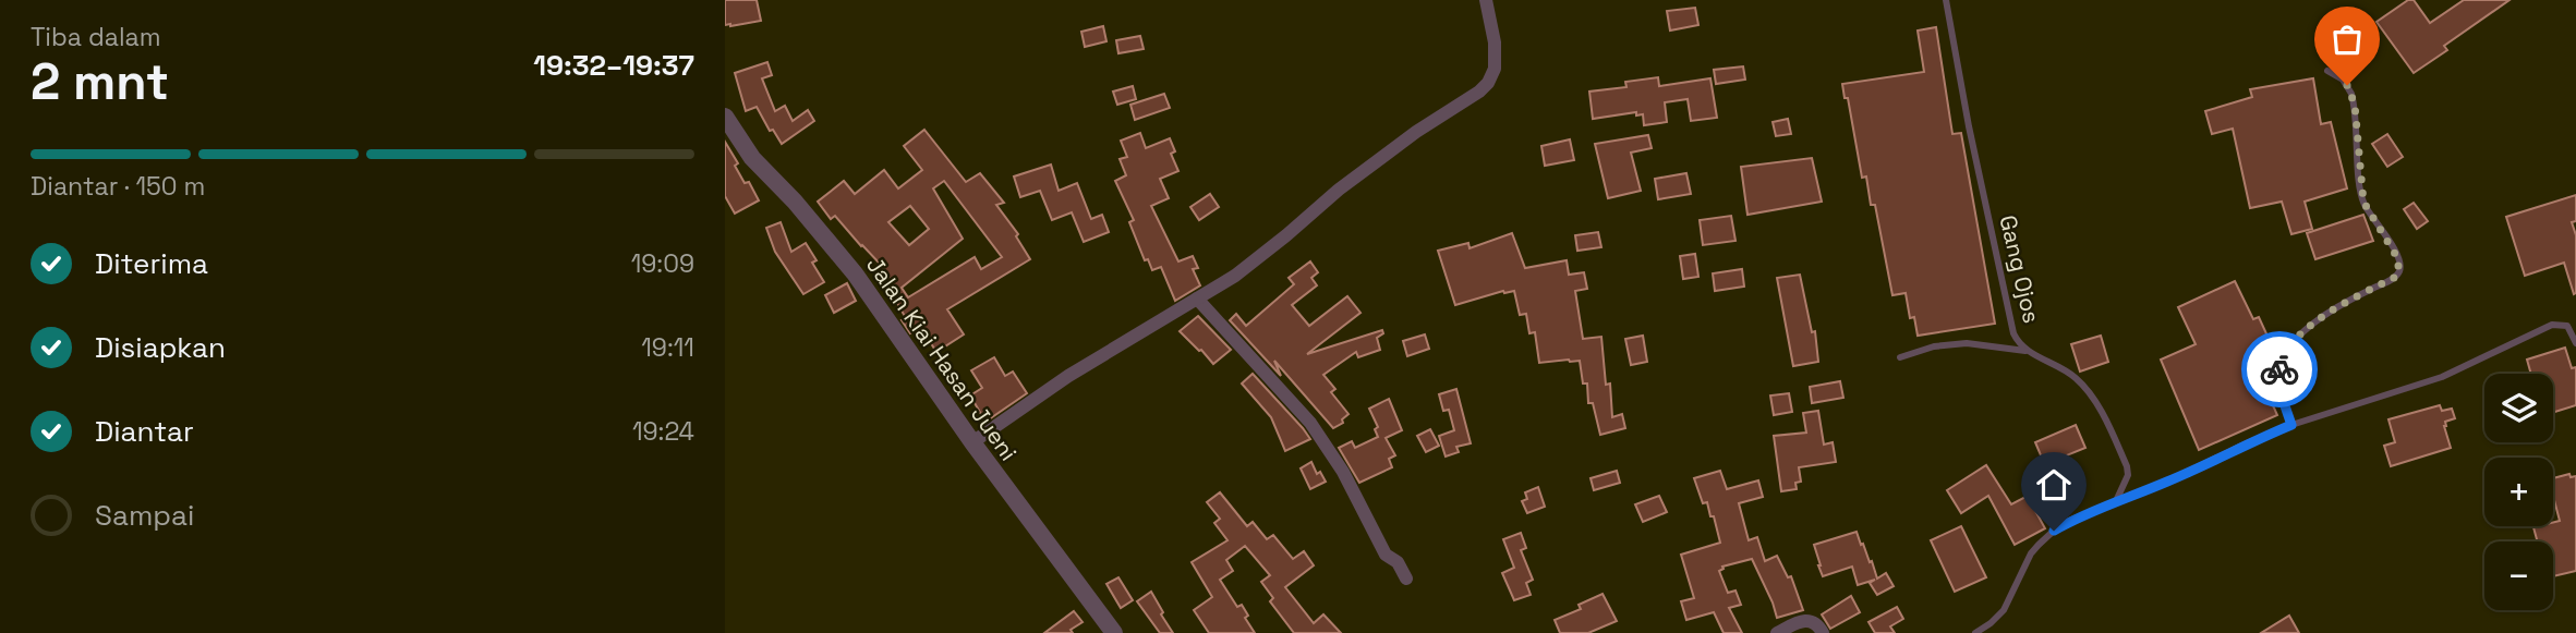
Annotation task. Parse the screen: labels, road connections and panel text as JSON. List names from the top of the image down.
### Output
{
  "streets": {
    "street": ["Jalan Kiai Hasan Jueni"],
    "lane": ["Gang Ojos"]
  },
  "page": {
    "heading": ["2 mnt", "Tiba dalam", "19:32–19:37"],
    "bar": "Diantar · 150 m",
    "list": [
      ["Diterima", "19:09"],
      ["Disiapkan", "19:11"],
      ["Diantar", "19:24"],
      "Sampai"
    ],
    "map_buttons": ["+", "−"]
  }
}
